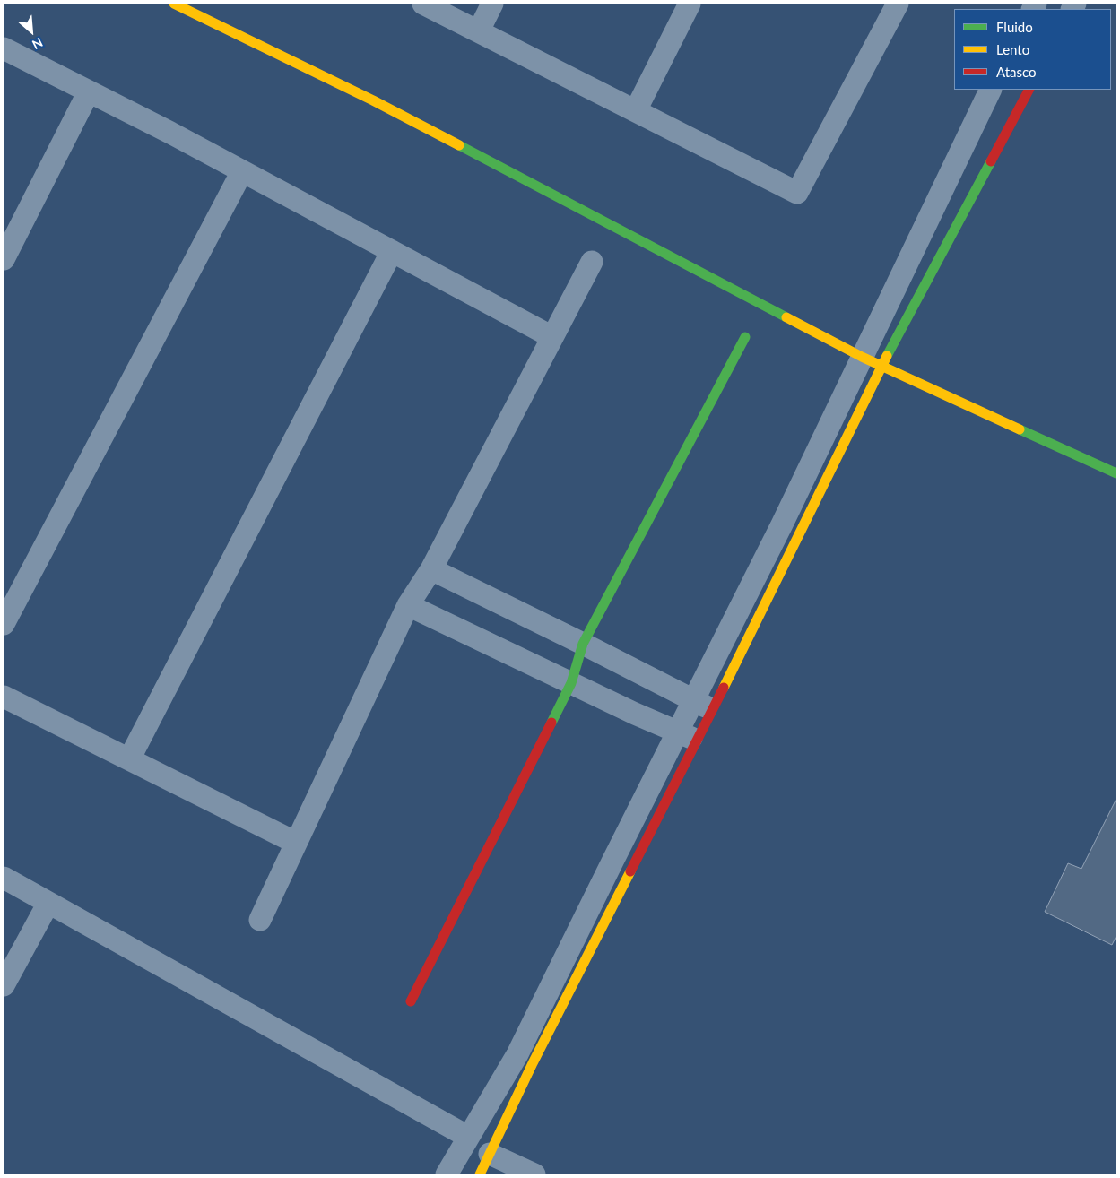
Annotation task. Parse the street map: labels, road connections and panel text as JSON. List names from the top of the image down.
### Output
{
  "legend": ["Fluido", "Lento", "Atasco"],
  "north": "bottom right"
}
